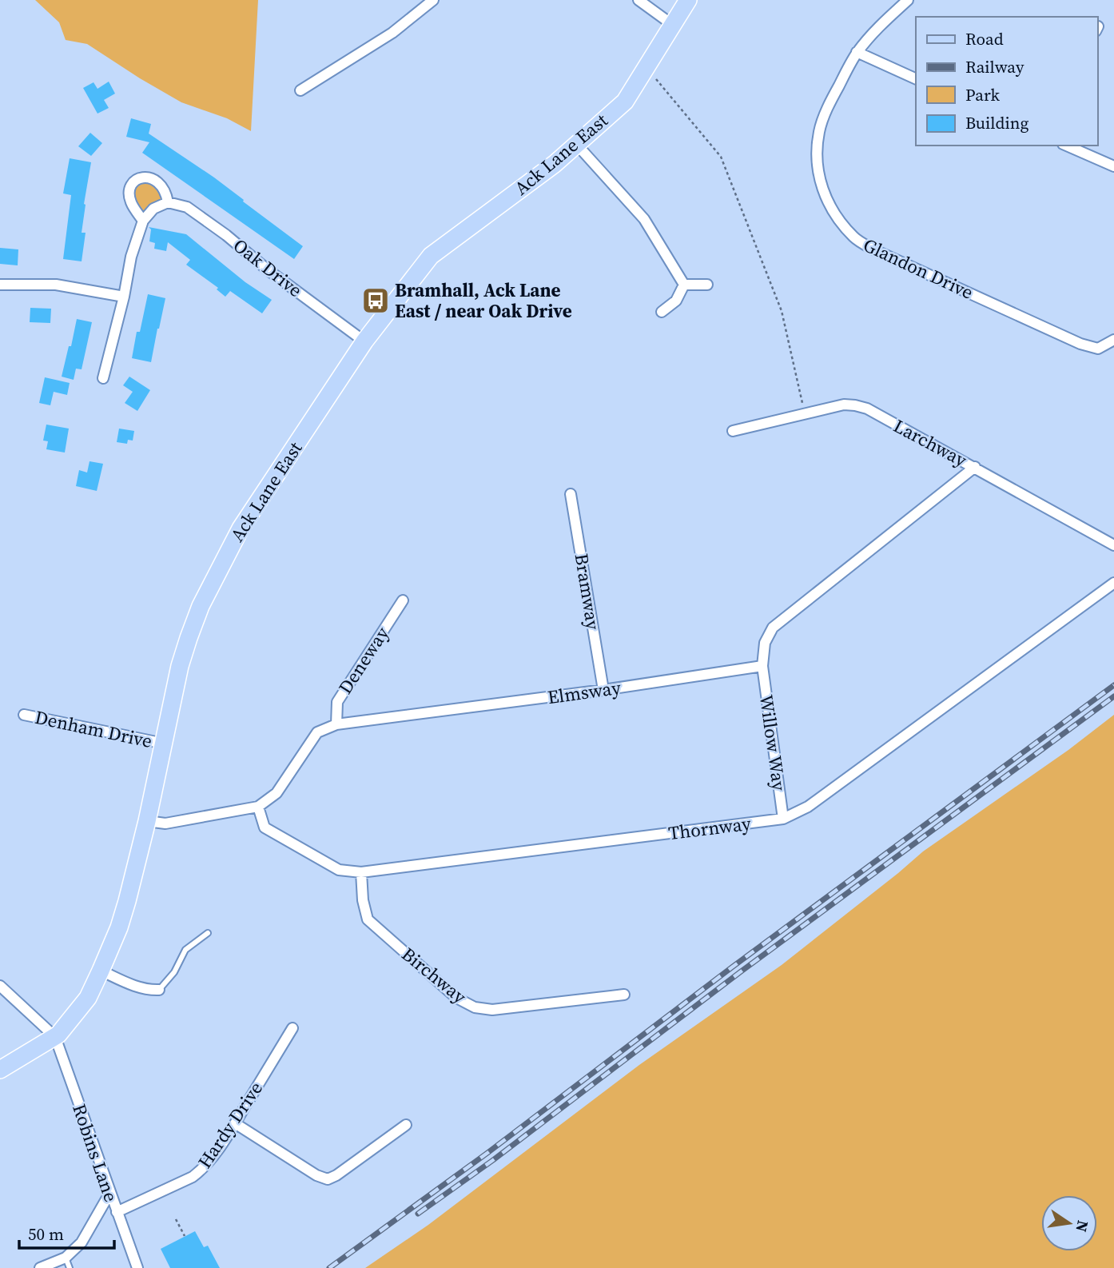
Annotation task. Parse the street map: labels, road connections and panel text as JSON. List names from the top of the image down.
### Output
{
  "streets": {
    "main road": ["Ack Lane East"],
    "street": [
      "Oak Drive",
      "Glandon Drive",
      "Larchway",
      "Bramway",
      "Deneway",
      "Elmsway",
      "Denham Drive",
      "Willow Way",
      "Thornway",
      "Birchway",
      "Hardy Drive",
      "Robins Lane"
    ]
  },
  "crossings": [
    ["Ack Lane East", "Oak Drive"],
    ["Ack Lane East", "Elmsway"],
    ["Ack Lane East", "Denham Drive"],
    ["Ack Lane East", "Robins Lane"],
    ["Bramway", "Elmsway"],
    ["Deneway", "Elmsway"],
    ["Elmsway", "Willow Way"],
    ["Elmsway", "Thornway"],
    ["Willow Way", "Thornway"],
    ["Thornway", "Birchway"],
    ["Hardy Drive", "Robins Lane"]
  ],
  "places": {
    "bus stop": ["Bramhall, Ack Lane East / near Oak Drive"]
  },
  "legend": [
    "Road",
    "Railway",
    "Park",
    "Building"
  ],
  "scale_bar": "50 m",
  "north": "right"
}
